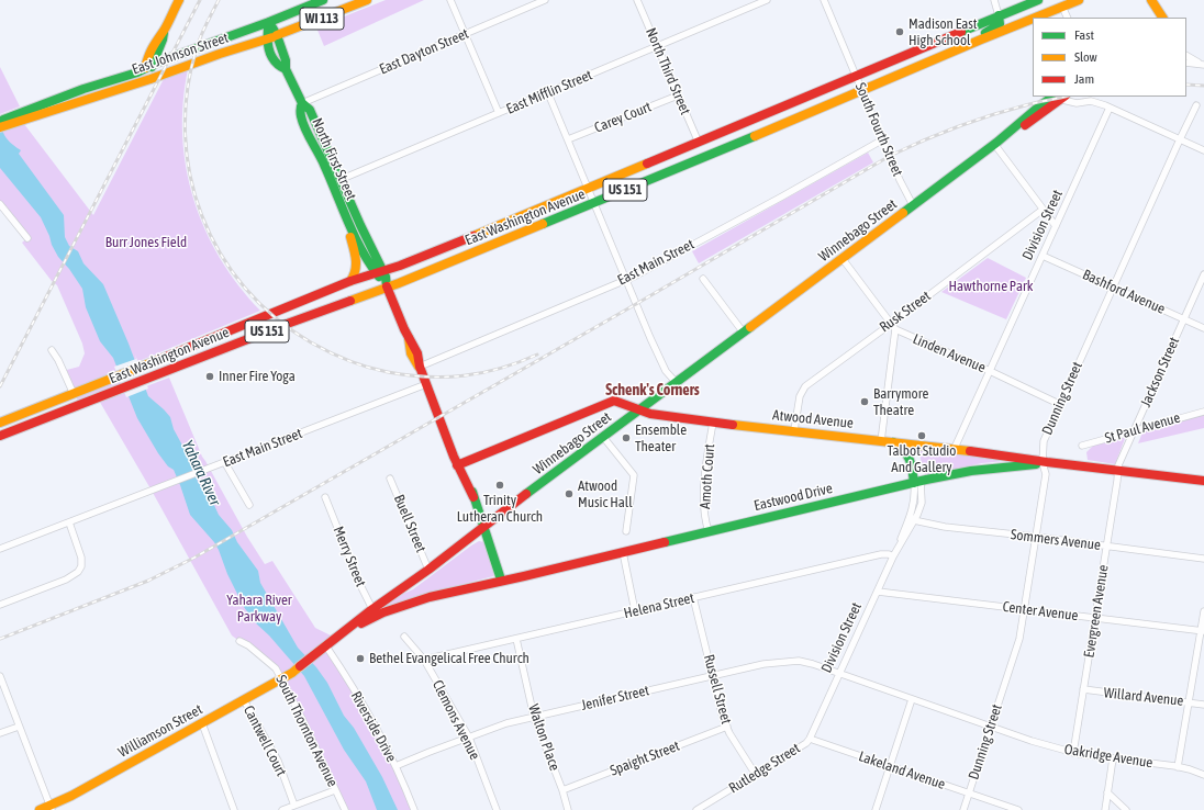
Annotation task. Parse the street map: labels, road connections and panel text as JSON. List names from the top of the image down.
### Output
{
  "streets": {
    "main road": [
      "WI 113",
      "East Johnson Street",
      "North First Street",
      "US 151",
      "East Washington Avenue",
      "Division Street",
      "Winnebago Street",
      "Atwood Avenue",
      "Eastwood Drive",
      "Williamson Street"
    ],
    "street": [
      "East Dayton Street",
      "North Third Street",
      "East Mifflin Street",
      "Carey Court",
      "South Fourth Street",
      "East Main Street",
      "Bashford Avenue",
      "Rusk Street",
      "Linden Avenue",
      "Jackson Street",
      "Dunning Street",
      "St Paul Avenue",
      "Amoth Court",
      "Buell Street",
      "Sommers Avenue",
      "Merry Street",
      "Helena Street",
      "Center Avenue",
      "Evergreen Avenue",
      "Russell Street",
      "Willard Avenue",
      "Jenifer Street",
      "Clemons Avenue",
      "Riverside Drive",
      "South Thornton Avenue",
      "Walton Place",
      "Cantwell Court",
      "Oakridge Avenue",
      "Spaight Street",
      "Rutledge Street",
      "Lakeland Avenue"
    ]
  },
  "crossings": [
    ["East Dayton Street", "North First Street"],
    ["East Johnson Street", "North First Street"],
    ["North Third Street", "East Mifflin Street"],
    ["North Third Street", "Carey Court"],
    ["North Third Street", "East Washington Avenue"],
    ["East Mifflin Street", "North First Street"],
    ["South Fourth Street", "East Washington Avenue"],
    ["South Fourth Street", "Winnebago Street"],
    ["South Fourth Street", "East Main Street"],
    ["North First Street", "East Washington Avenue"],
    ["Division Street", "Bashford Avenue"],
    ["Division Street", "Linden Avenue"],
    ["Division Street", "Atwood Avenue"],
    ["Division Street", "Eastwood Drive"],
    ["Division Street", "Sommers Avenue"],
    ["Division Street", "Helena Street"],
    ["Division Street", "Center Avenue"],
    ["Division Street", "Jenifer Street"],
    ["Division Street", "Oakridge Avenue"],
    ["Division Street", "Rutledge Street"],
    ["Division Street", "Lakeland Avenue"],
    ["Winnebago Street", "Linden Avenue"],
    ["Winnebago Street", "Atwood Avenue"],
    ["Winnebago Street", "Eastwood Drive"],
    ["Winnebago Street", "Buell Street"],
    ["Winnebago Street", "Merry Street"],
    ["Bashford Avenue", "Jackson Street"],
    ["Bashford Avenue", "Dunning Street"],
    ["Rusk Street", "Linden Avenue"],
    ["Rusk Street", "Atwood Avenue"],
    ["Linden Avenue", "Dunning Street"],
    ["Jackson Street", "Atwood Avenue"],
    ["Jackson Street", "St Paul Avenue"],
    ["Jackson Street", "Evergreen Avenue"],
    ["Dunning Street", "Atwood Avenue"],
    ["Dunning Street", "Eastwood Drive"],
    ["Dunning Street", "Sommers Avenue"],
    ["Dunning Street", "Center Avenue"],
    ["Dunning Street", "Oakridge Avenue"],
    ["Dunning Street", "Lakeland Avenue"],
    ["Atwood Avenue", "Amoth Court"],
    ["Atwood Avenue", "Eastwood Drive"],
    ["Atwood Avenue", "Evergreen Avenue"],
    ["Amoth Court", "Eastwood Drive"],
    ["Eastwood Drive", "Merry Street"],
    ["Eastwood Drive", "Riverside Drive"],
    ["Eastwood Drive", "Williamson Street"],
    ["Sommers Avenue", "Evergreen Avenue"],
    ["Helena Street", "Russell Street"],
    ["Helena Street", "Clemons Avenue"],
    ["Helena Street", "Walton Place"],
    ["Center Avenue", "Evergreen Avenue"],
    ["Evergreen Avenue", "Willard Avenue"],
    ["Evergreen Avenue", "Oakridge Avenue"],
    ["Russell Street", "Jenifer Street"],
    ["Russell Street", "Spaight Street"],
    ["Russell Street", "Rutledge Street"],
    ["Jenifer Street", "Clemons Avenue"],
    ["Jenifer Street", "Riverside Drive"],
    ["Jenifer Street", "Walton Place"],
    ["Jenifer Street", "Oakridge Avenue"],
    ["Riverside Drive", "Williamson Street"],
    ["Williamson Street", "South Thornton Avenue"],
    ["Williamson Street", "Cantwell Court"],
    ["Walton Place", "Spaight Street"],
    ["Rutledge Street", "Lakeland Avenue"]
  ],
  "districts": ["Schenk's Corners"],
  "water": ["Yahara River"],
  "parks": ["Burr Jones Field", "Hawthorne Park", "Yahara River Parkway"],
  "places": [
    "Madison East High School",
    "Inner Fire Yoga",
    "Barrymore Theatre",
    "Talbot Studio And Gallery",
    "Ensemble Theater",
    "Trinity Lutheran Church",
    "Atwood Music Hall",
    "Bethel Evangelical Free Church"
  ],
  "legend": ["Fast", "Slow", "Jam"]
}
